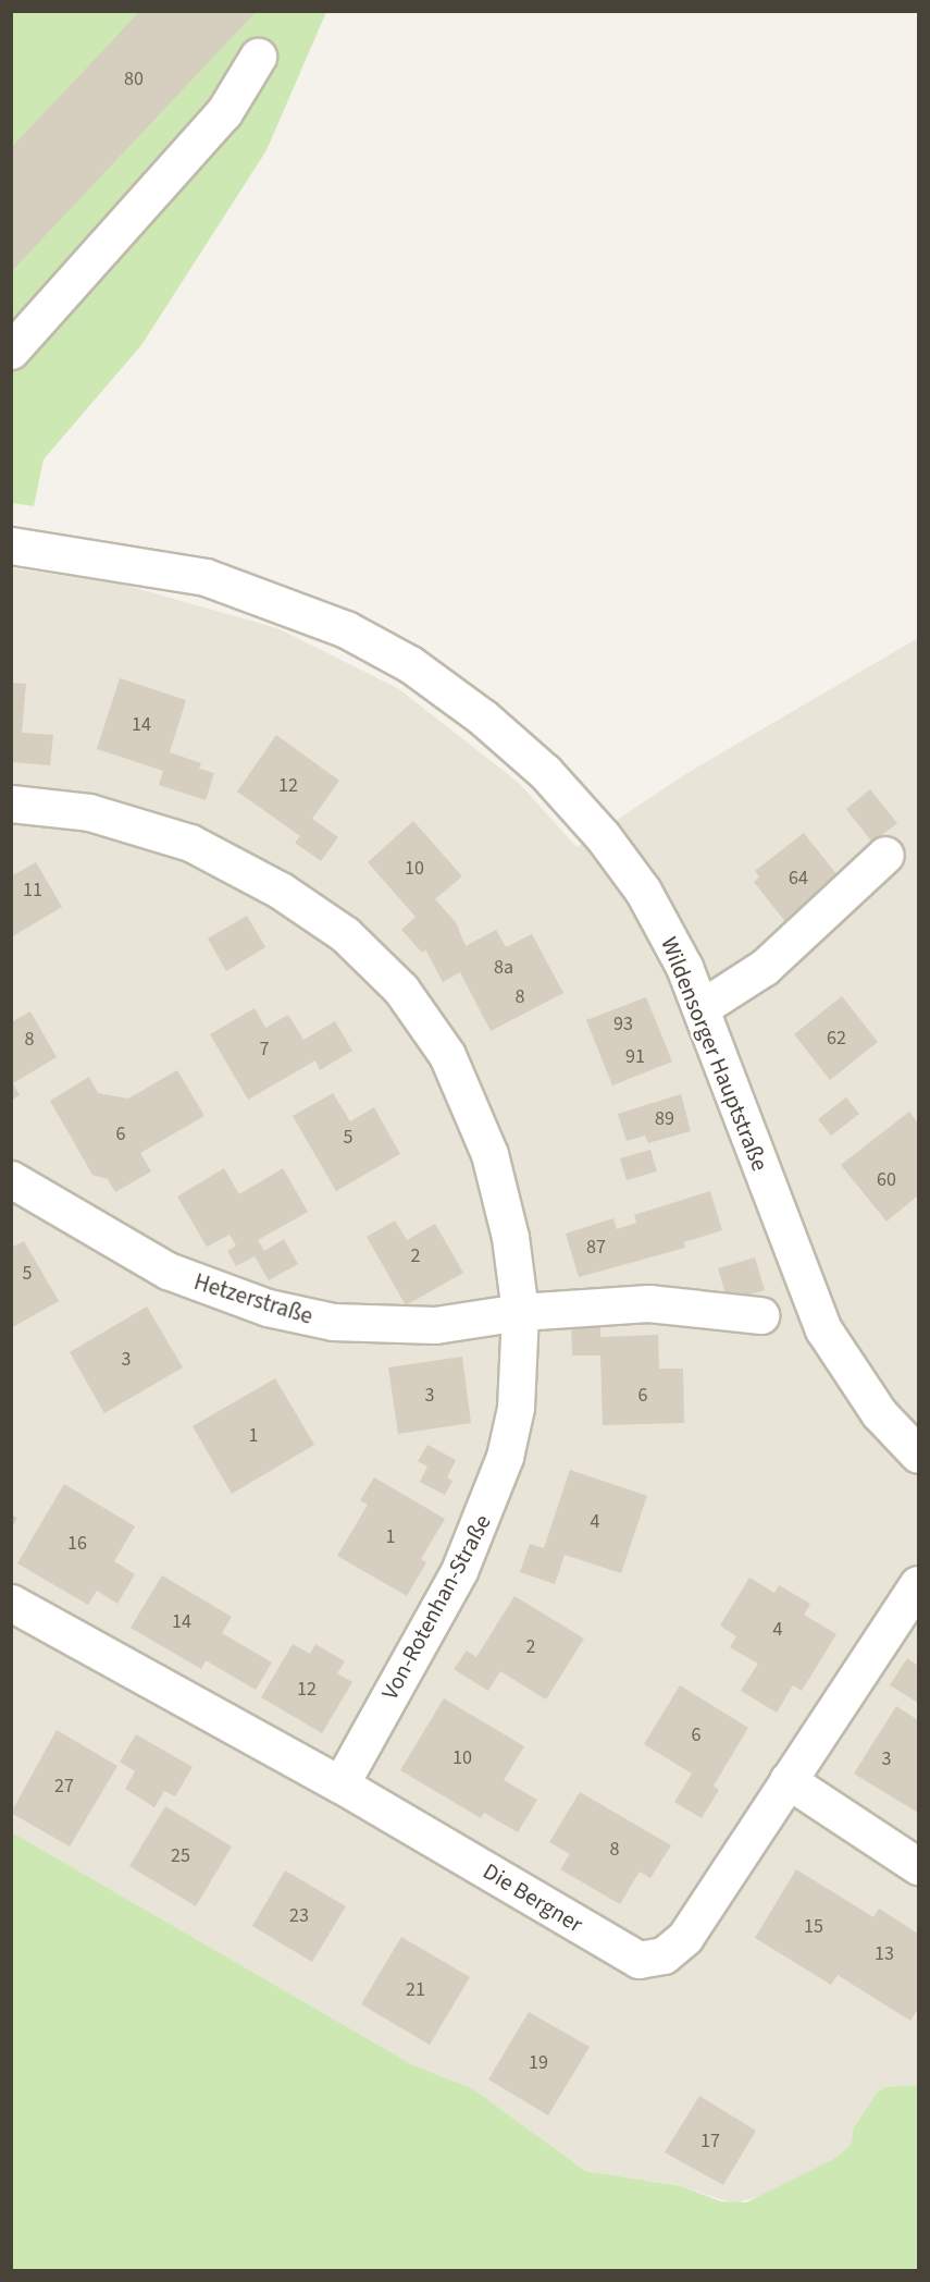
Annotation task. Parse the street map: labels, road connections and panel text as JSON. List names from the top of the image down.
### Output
{
  "streets": {
    "street": [
      "Wildensorger Hauptstraße",
      "Hetzerstraße",
      "Von-Rotenhan-Straße",
      "Die Bergner"
    ]
  },
  "crossings": [
    ["Hetzerstraße", "Von-Rotenhan-Straße"],
    ["Von-Rotenhan-Straße", "Die Bergner"]
  ],
  "house_numbers": [
    "80",
    "14",
    "12",
    "10",
    "64",
    "11",
    "8a",
    "8",
    "93",
    "62",
    "8",
    "7",
    "91",
    "89",
    "6",
    "5",
    "60",
    "87",
    "2",
    "5",
    "3",
    "3",
    "6",
    "1",
    "4",
    "1",
    "16",
    "14",
    "4",
    "2",
    "12",
    "6",
    "10",
    "3",
    "27",
    "8",
    "25",
    "23",
    "15",
    "13",
    "21",
    "19",
    "17"
  ]
}
